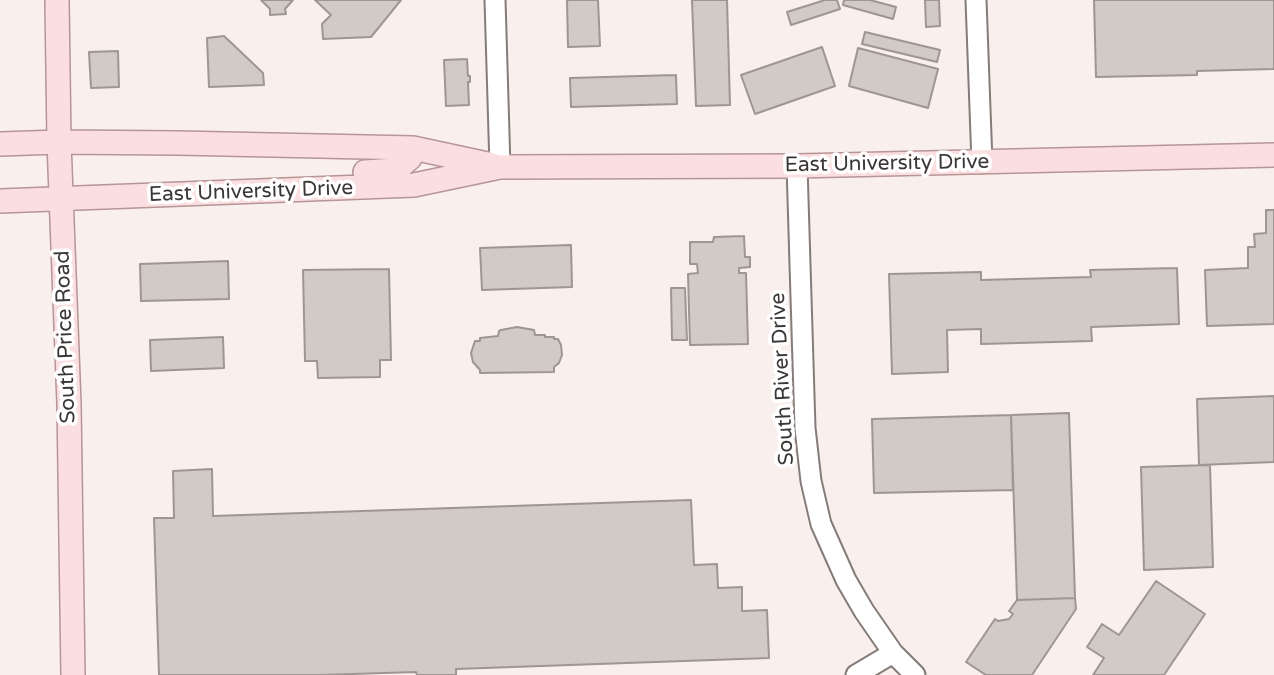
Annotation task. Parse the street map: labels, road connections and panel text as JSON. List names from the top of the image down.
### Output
{
  "streets": {
    "main road": ["East University Drive", "South Price Road"],
    "street": ["South River Drive"]
  },
  "crossings": [
    ["East University Drive", "South Price Road"],
    ["East University Drive", "South River Drive"]
  ]
}
